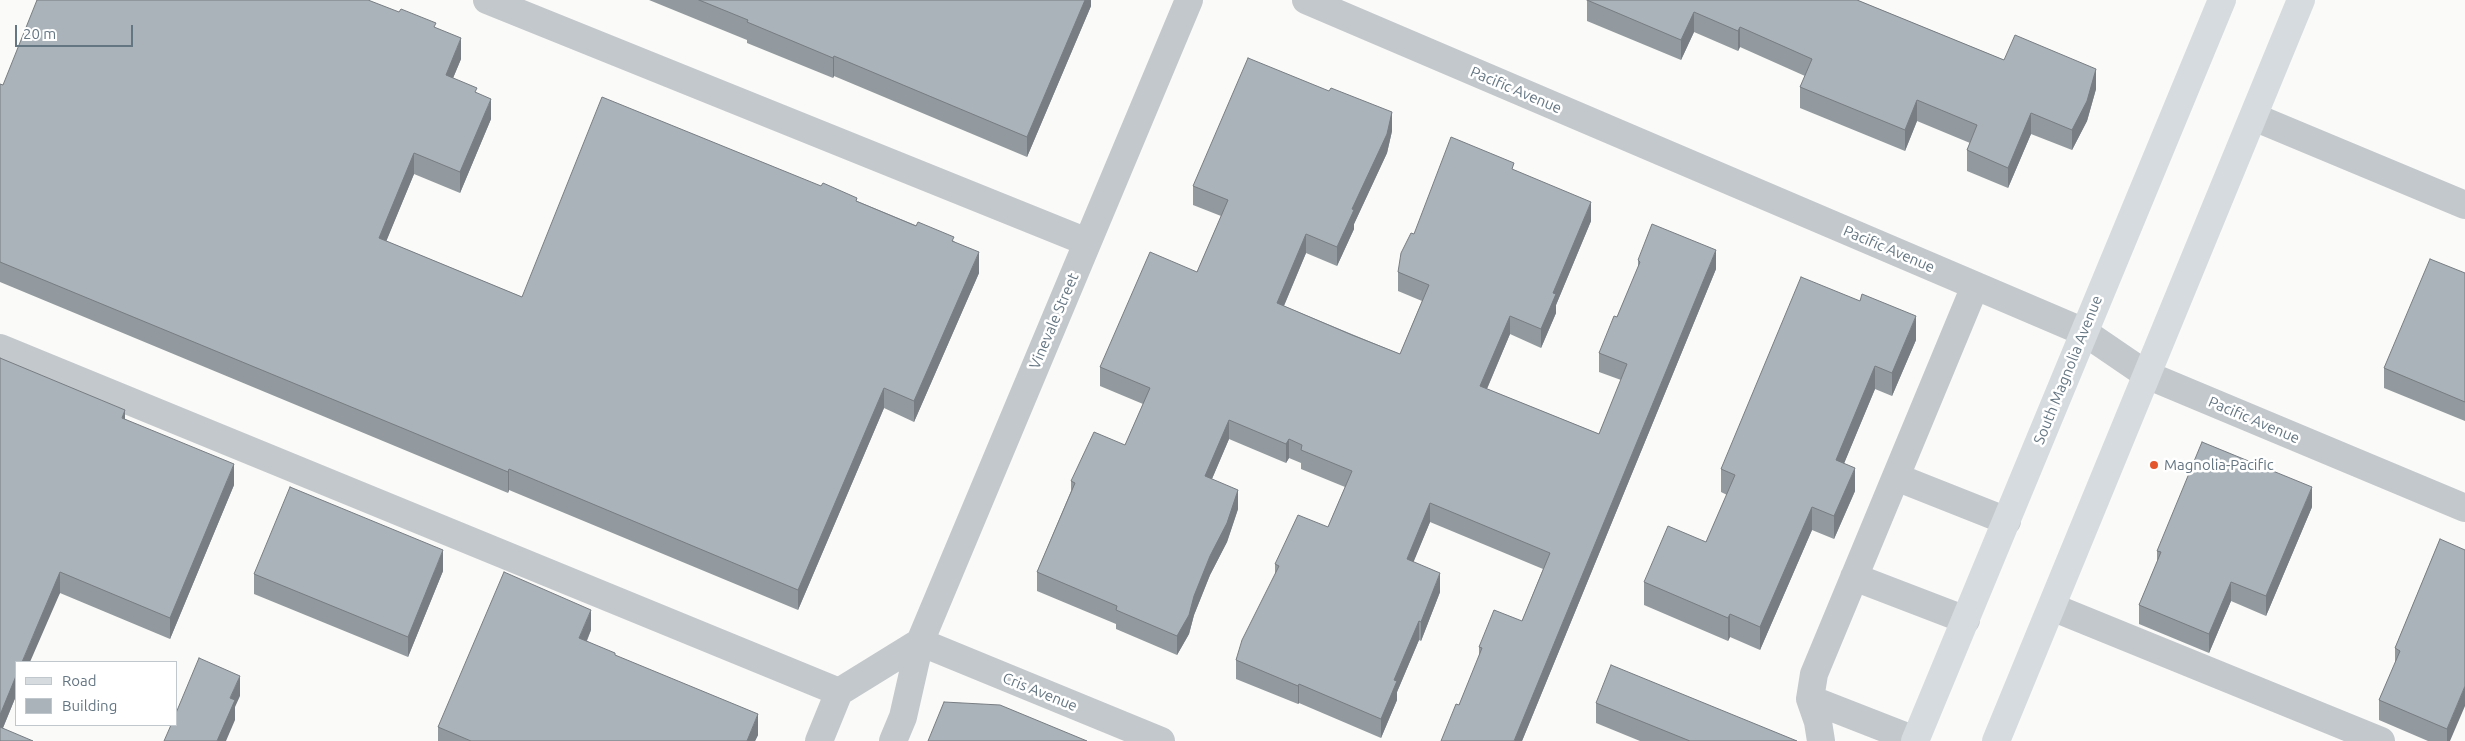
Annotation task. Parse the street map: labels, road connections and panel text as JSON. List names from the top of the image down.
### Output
{
  "streets": {
    "main road": ["South Magnolia Avenue"],
    "street": ["Pacific Avenue", "Vinevale Street", "Cris Avenue"]
  },
  "crossings": [
    ["Pacific Avenue", "South Magnolia Avenue"],
    ["Vinevale Street", "Cris Avenue"]
  ],
  "places": ["Magnolia-Pacific"],
  "legend": ["Road", "Building"],
  "scale_bar": "20 m"
}
